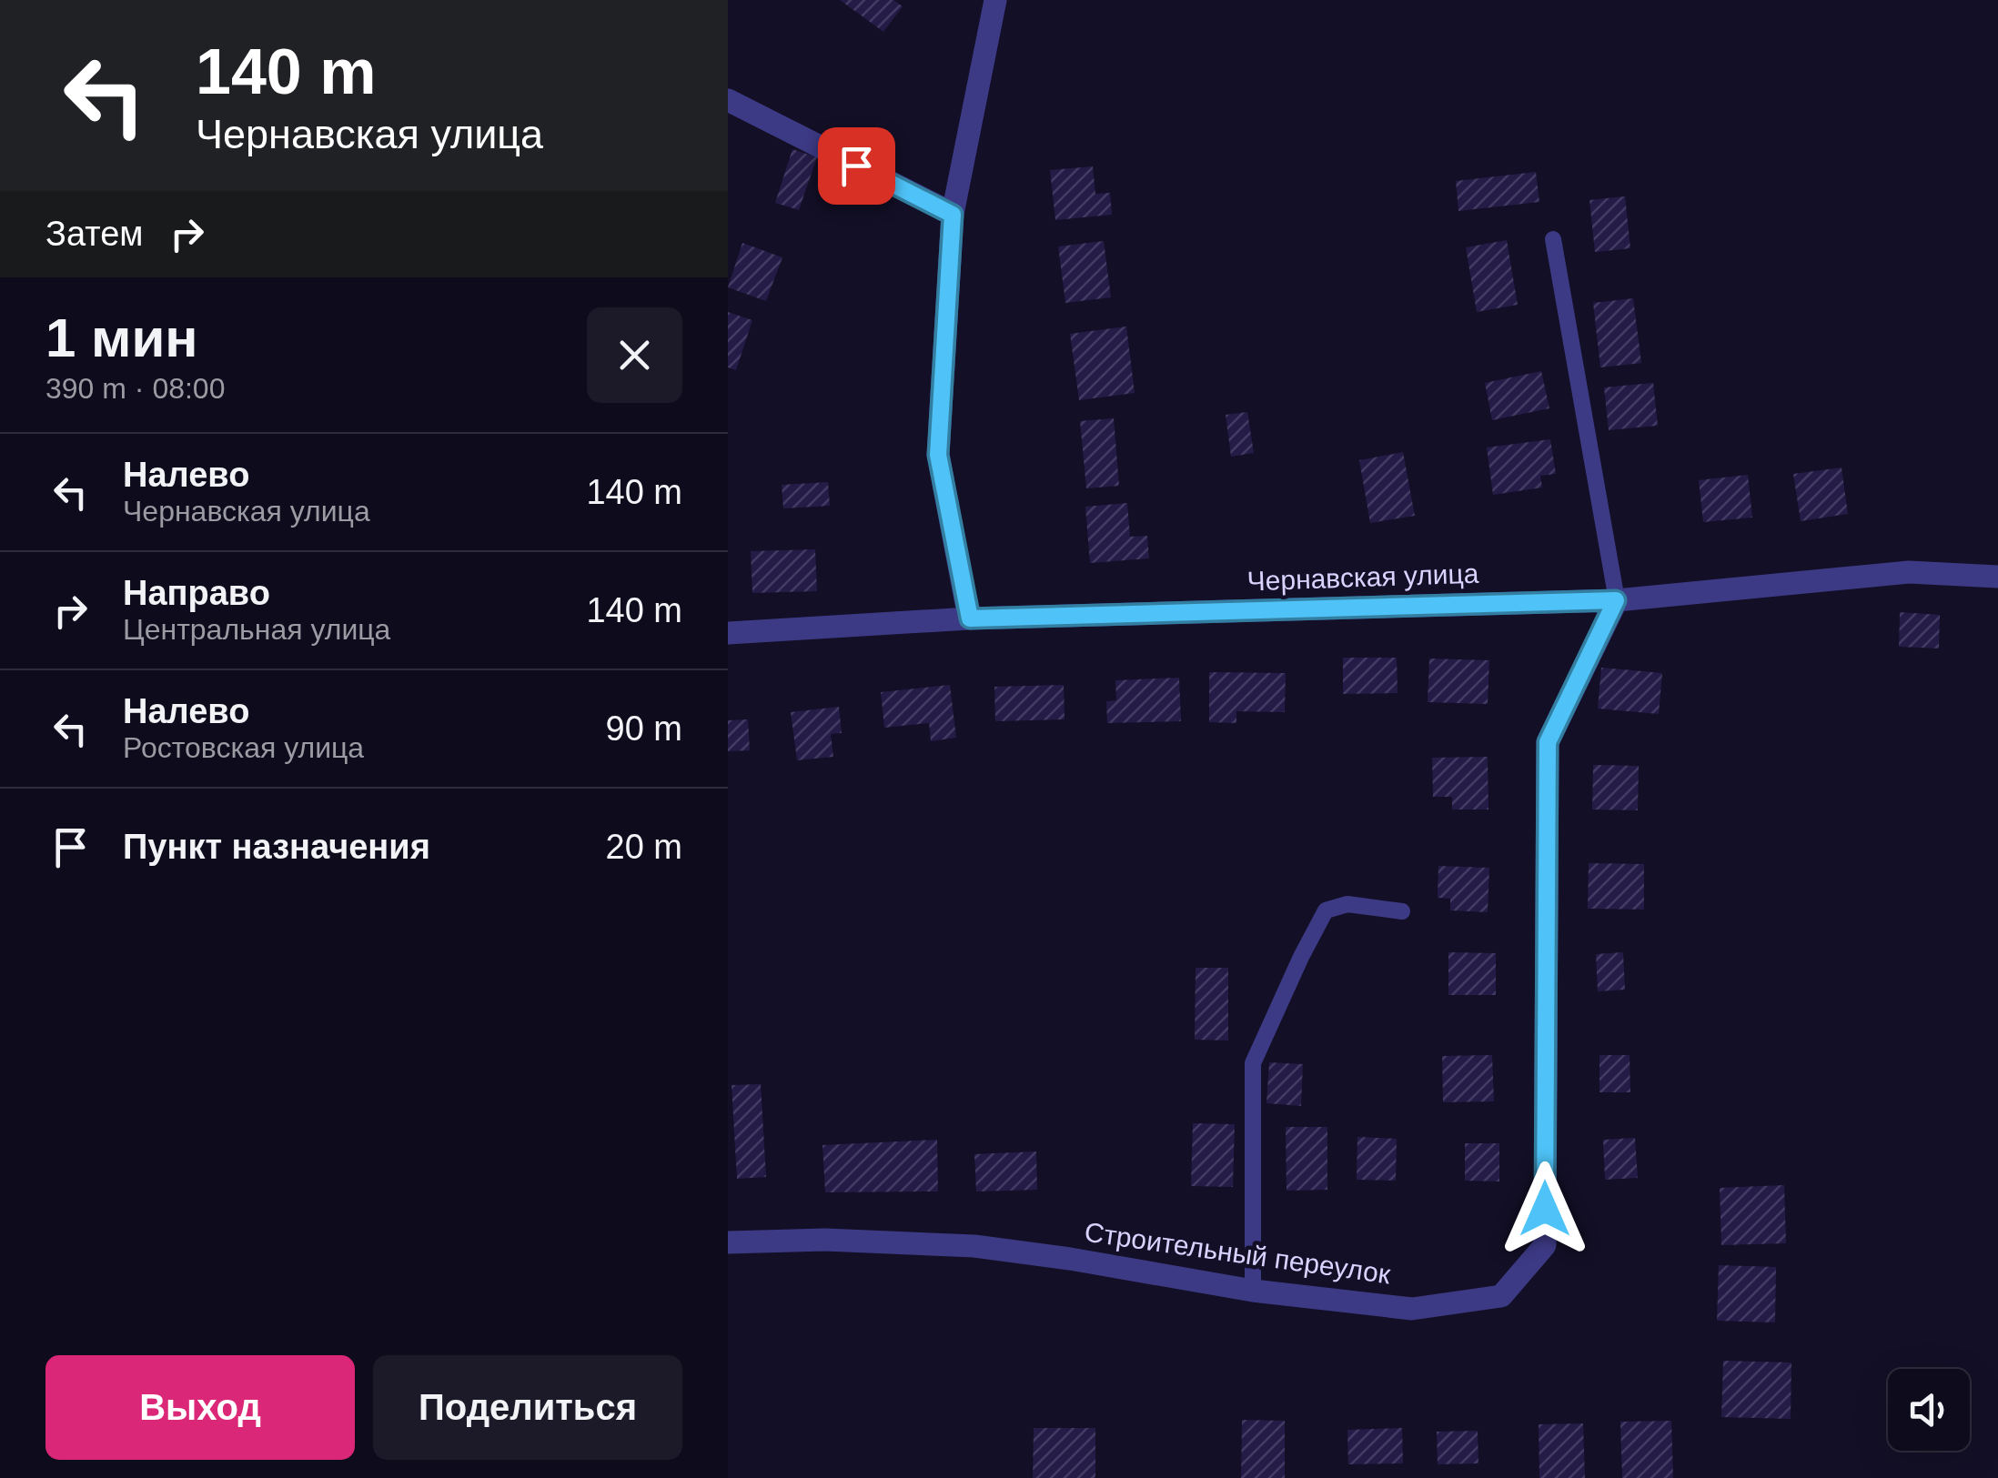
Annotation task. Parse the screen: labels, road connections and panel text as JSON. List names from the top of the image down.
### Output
{
  "streets": {
    "street": ["Чернавская улица", "Строительный переулок"]
  },
  "crossings": [
    ["Чернавская улица", "Строительный переулок"]
  ],
  "page": {
    "turn": ["140 m", "Чернавская улица"],
    "then": "Затем",
    "heading": ["1 мин", "390 m · 08:00"],
    "list": [
      {
        "name": "Налево",
        "note": "Чернавская улица",
        "value": "140 m"
      },
      {
        "name": "Направо",
        "note": "Центральная улица",
        "value": "140 m"
      },
      {
        "name": "Налево",
        "note": "Ростовская улица",
        "value": "90 m"
      },
      {
        "name": "Пункт назначения",
        "value": "20 m"
      }
    ],
    "buttons": ["Выход", "Поделиться"]
  }
}
